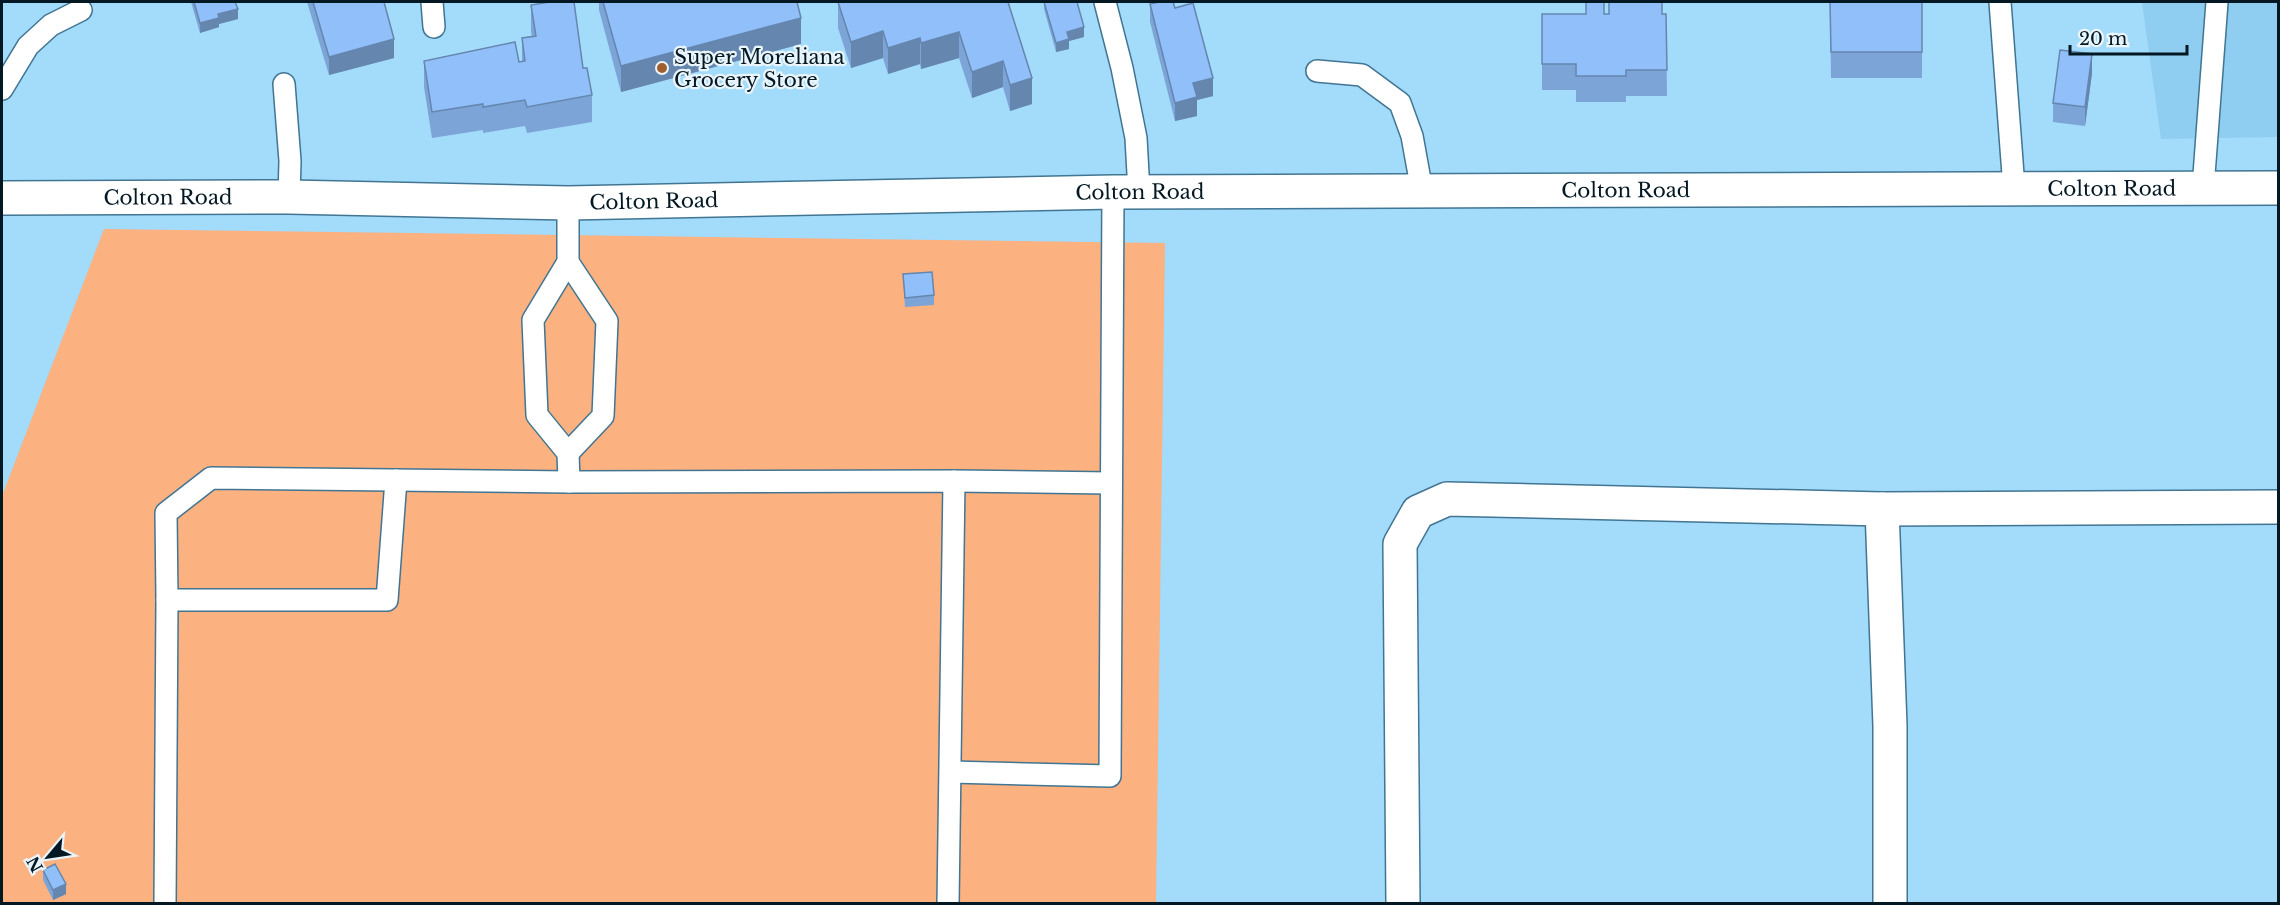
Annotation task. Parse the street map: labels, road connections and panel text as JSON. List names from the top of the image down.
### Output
{
  "streets": {
    "street": ["Colton Road"]
  },
  "places": ["Super Moreliana Grocery Store"],
  "scale_bar": "20 m",
  "north": "bottom left"
}
